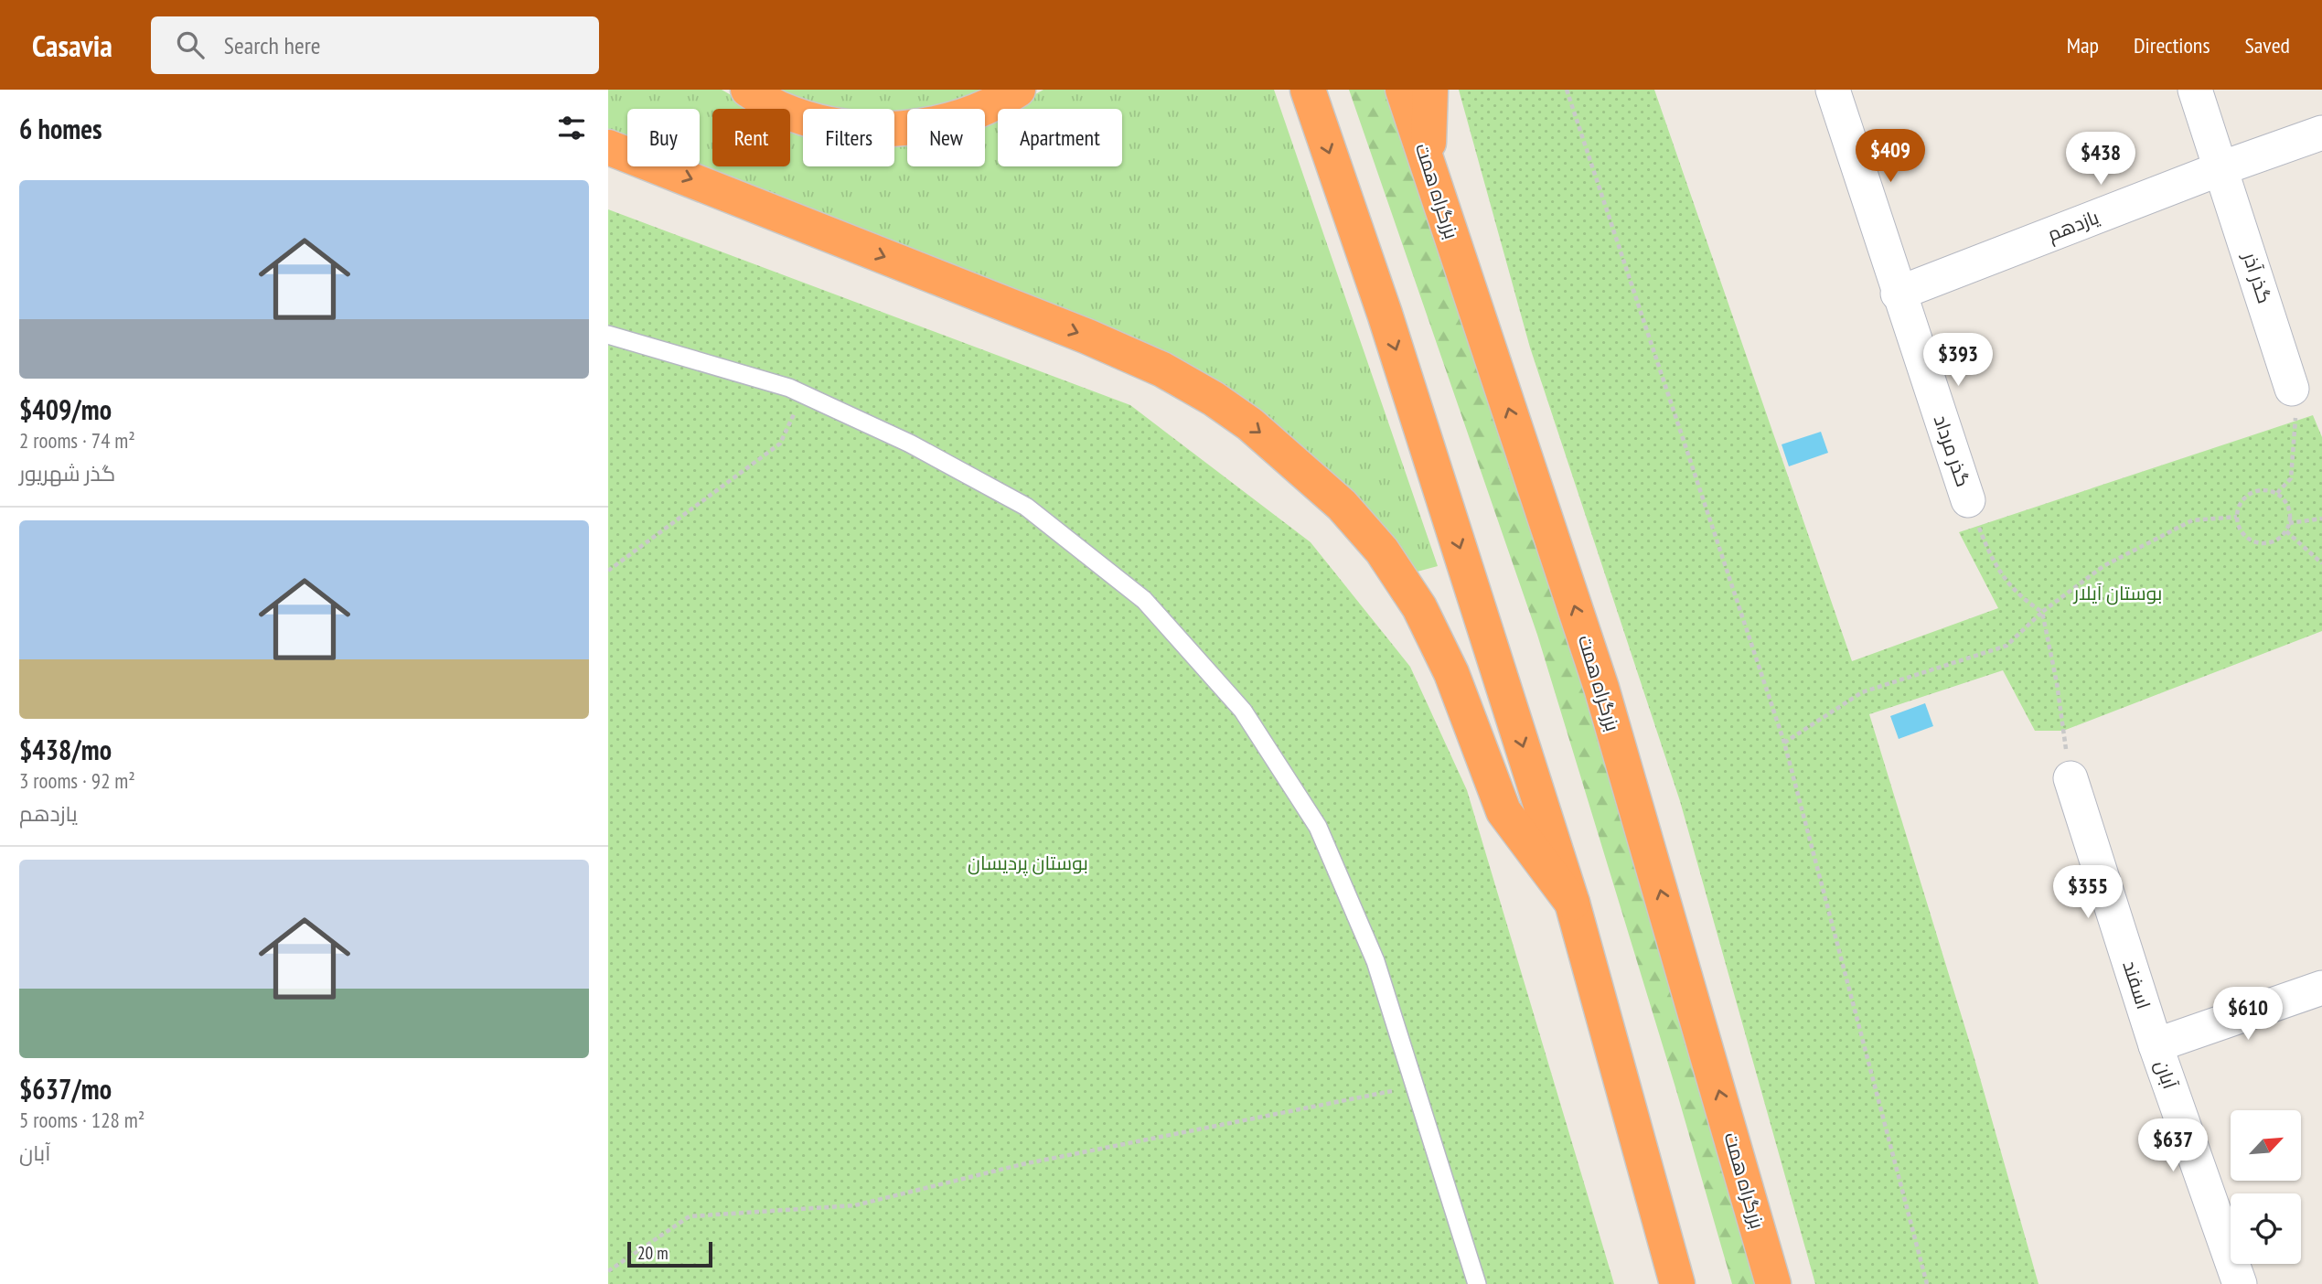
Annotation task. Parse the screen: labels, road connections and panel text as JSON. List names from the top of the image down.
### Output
{
  "streets": {
    "highway": ["بزرگراه همت"],
    "street": [
      "یازدهم",
      "گذر آذر",
      "گذر مرداد",
      "اسفند",
      "آبان"
    ]
  },
  "crossings": [
    ["یازدهم", "گذر آذر"],
    ["یازدهم", "گذر مرداد"],
    ["اسفند", "آبان"]
  ],
  "parks": ["بوستان آیلار", "بوستان پردیسان"],
  "scale_bar": "20 m",
  "north": "top right",
  "page": {
    "header": "Casavia",
    "search": "Search here",
    "nav": ["Map", "Directions", "Saved"],
    "heading": "6 homes",
    "chip": [
      "Buy",
      "Rent",
      "Filters",
      "New",
      "Apartment"
    ],
    "price": [
      "$409",
      "$438",
      "$393",
      "$355",
      "$610",
      "$637"
    ],
    "list": [
      {
        "name": "$409/mo",
        "note": "2 rooms · 74 m² · گذر شهریور"
      },
      {
        "name": "$438/mo",
        "note": "3 rooms · 92 m² · یازدهم"
      },
      {
        "name": "$637/mo",
        "note": "5 rooms · 128 m² · آبان"
      }
    ],
    "scale": "20 m"
  }
}
